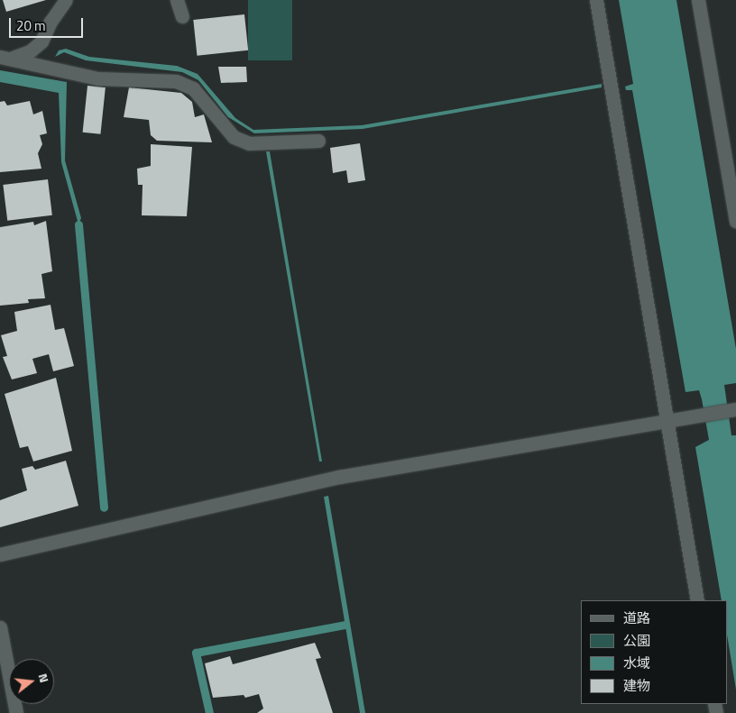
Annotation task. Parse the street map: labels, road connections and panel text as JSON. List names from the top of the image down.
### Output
{
  "legend": [
    "道路",
    "公園",
    "水域",
    "建物"
  ],
  "scale_bar": "20 m",
  "north": "right"
}
